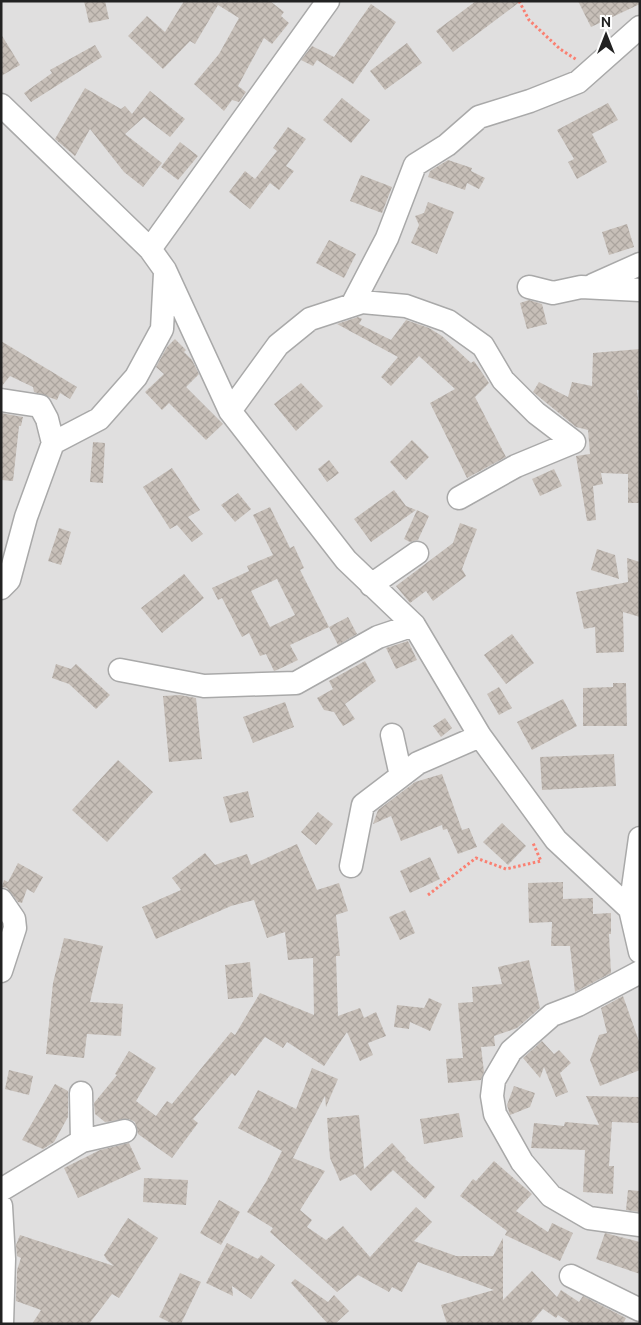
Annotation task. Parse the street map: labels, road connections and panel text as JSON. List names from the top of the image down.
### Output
{
  "north": "top"
}
